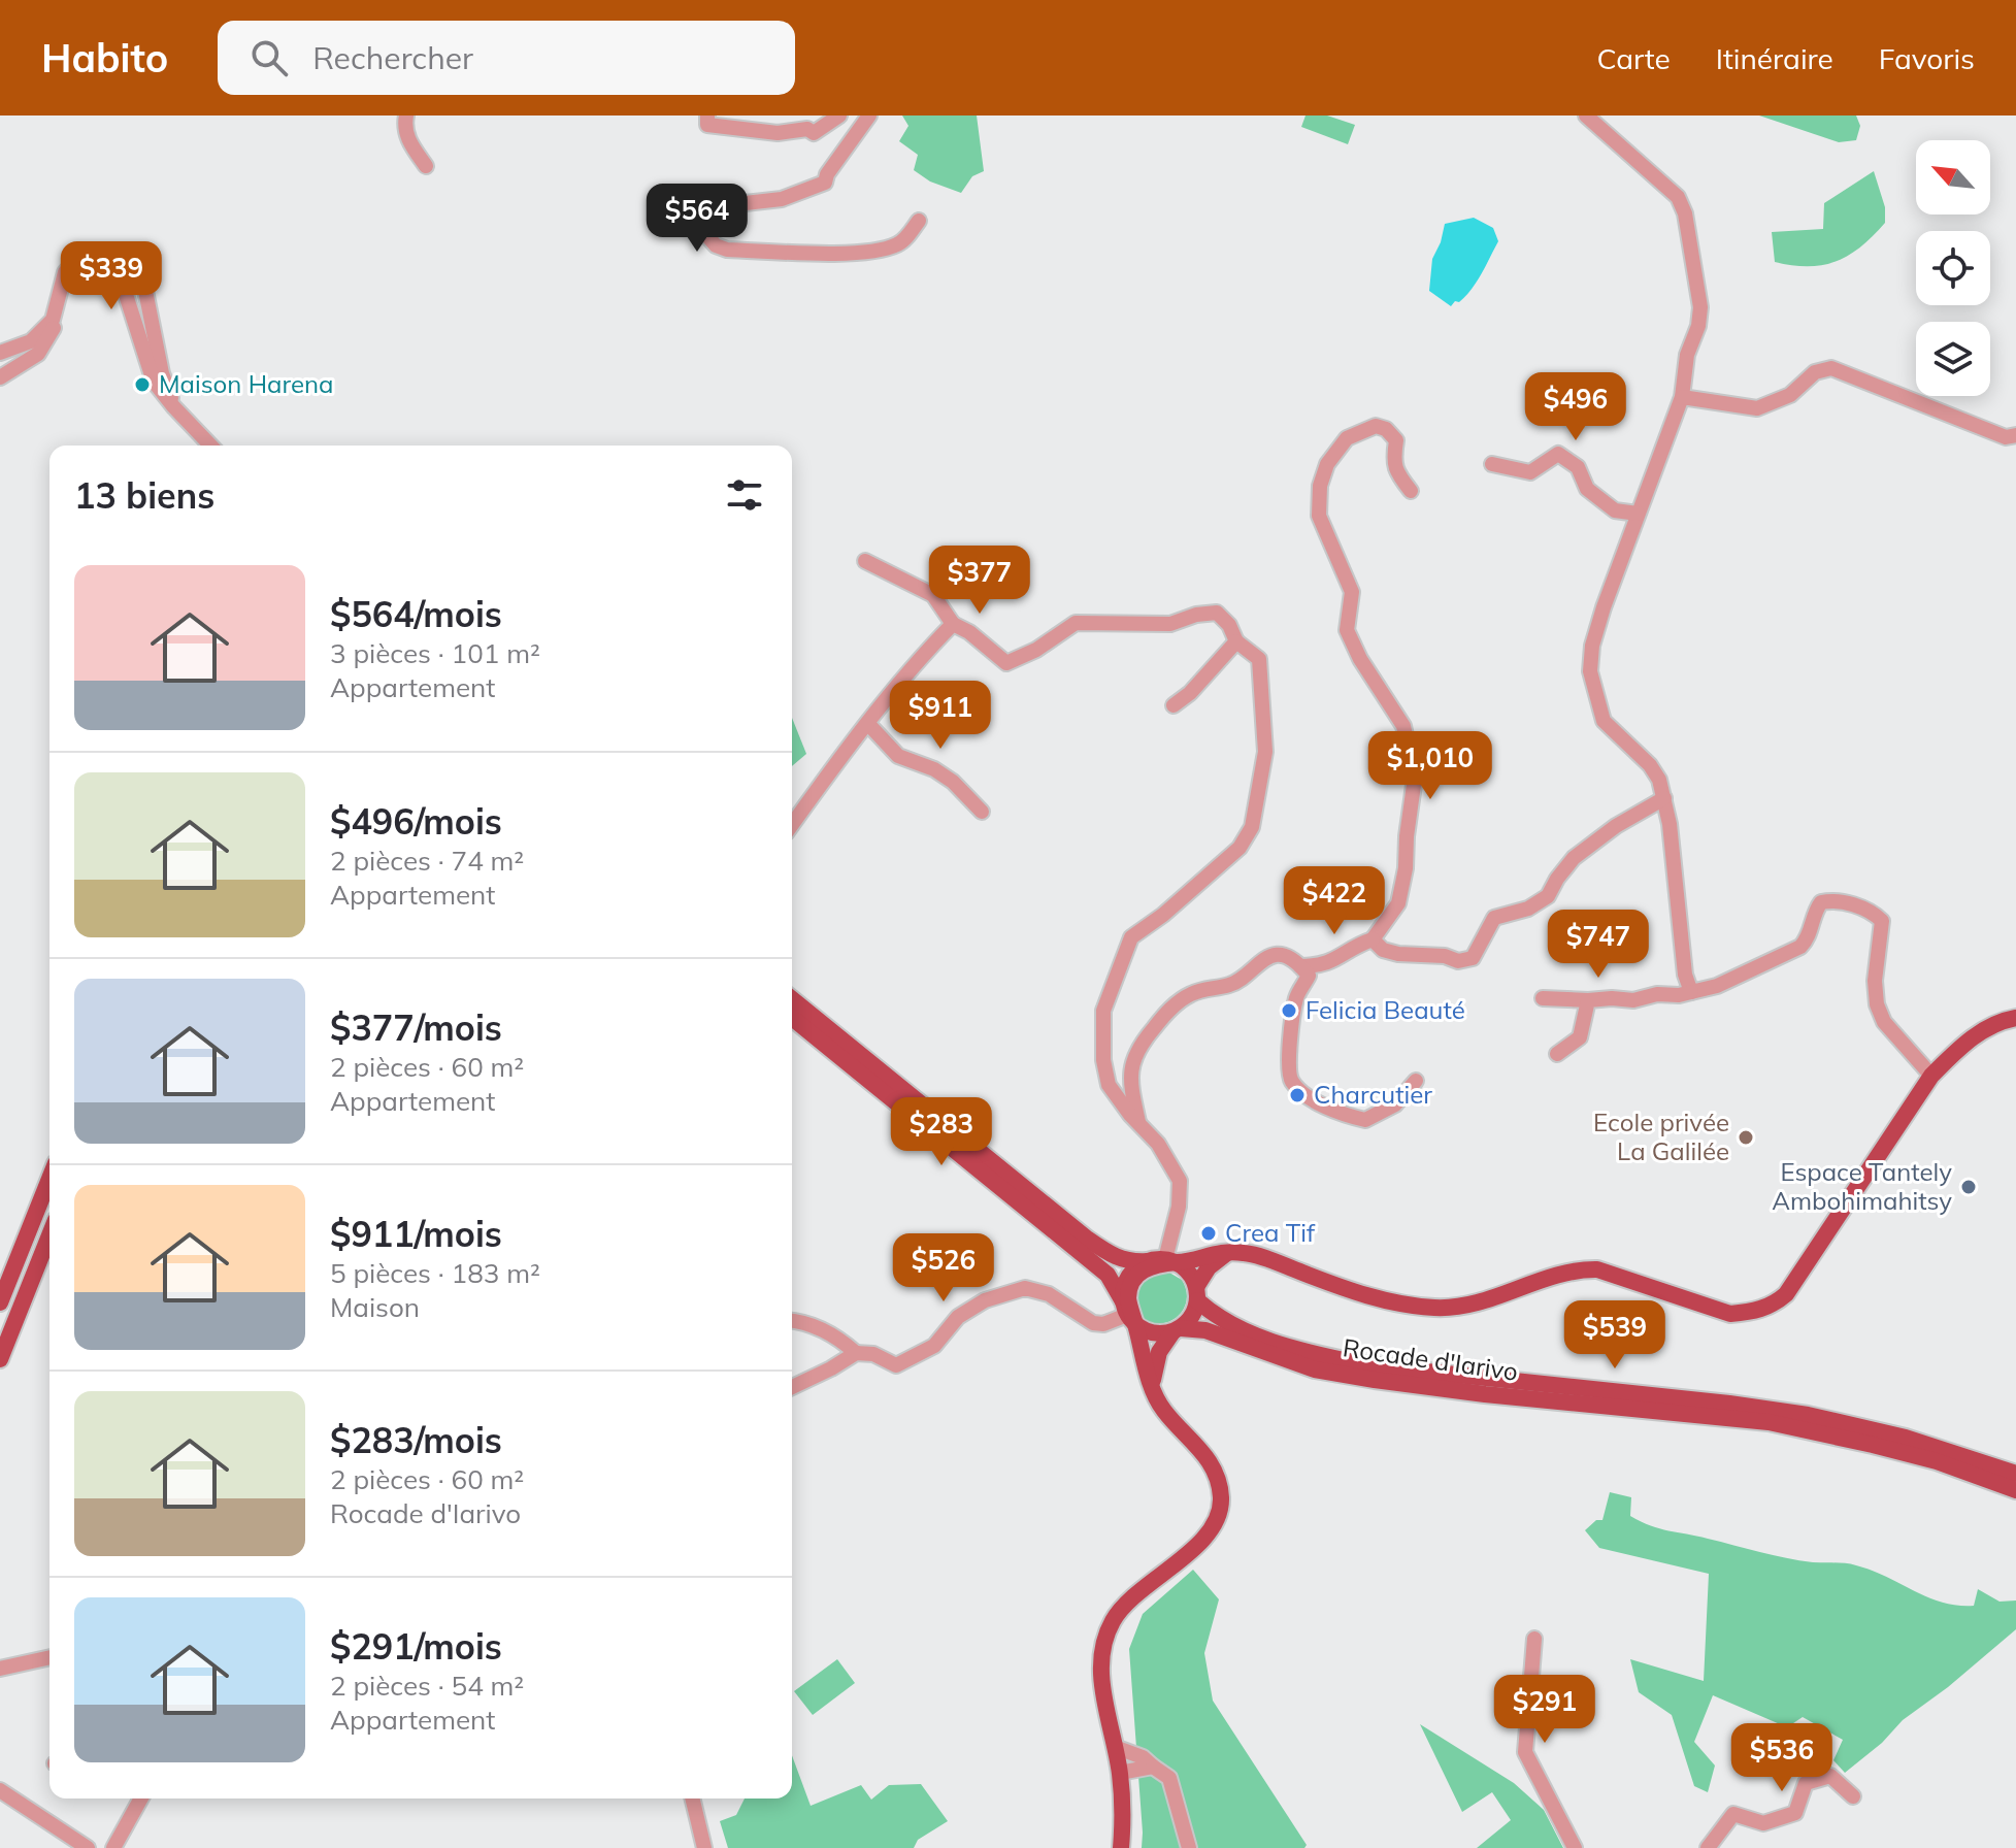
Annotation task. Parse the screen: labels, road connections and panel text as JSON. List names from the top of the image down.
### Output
{
  "streets": {
    "main road": ["Rocade d'Iarivo"]
  },
  "places": [
    "Maison Harena",
    "Felicia Beauté",
    "Charcutier",
    "Ecole privée La Galilée",
    "Espace Tantely Ambohimahitsy",
    "Crea Tif"
  ],
  "north": "top left",
  "page": {
    "header": "Habito",
    "search": "Rechercher",
    "nav": ["Carte", "Itinéraire", "Favoris"],
    "price": [
      "$564",
      "$339",
      "$496",
      "$377",
      "$911",
      "$1,010",
      "$422",
      "$747",
      "$283",
      "$526",
      "$539",
      "$291",
      "$536"
    ],
    "heading": "13 biens",
    "list": [
      {
        "name": "$564/mois",
        "note": "3 pièces · 101 m² · Appartement"
      },
      {
        "name": "$496/mois",
        "note": "2 pièces · 74 m² · Appartement"
      },
      {
        "name": "$377/mois",
        "note": "2 pièces · 60 m² · Appartement"
      },
      {
        "name": "$911/mois",
        "note": "5 pièces · 183 m² · Maison"
      },
      {
        "name": "$283/mois",
        "note": "2 pièces · 60 m² · Rocade d'Iarivo"
      },
      {
        "name": "$291/mois",
        "note": "2 pièces · 54 m² · Appartement"
      }
    ]
  }
}
